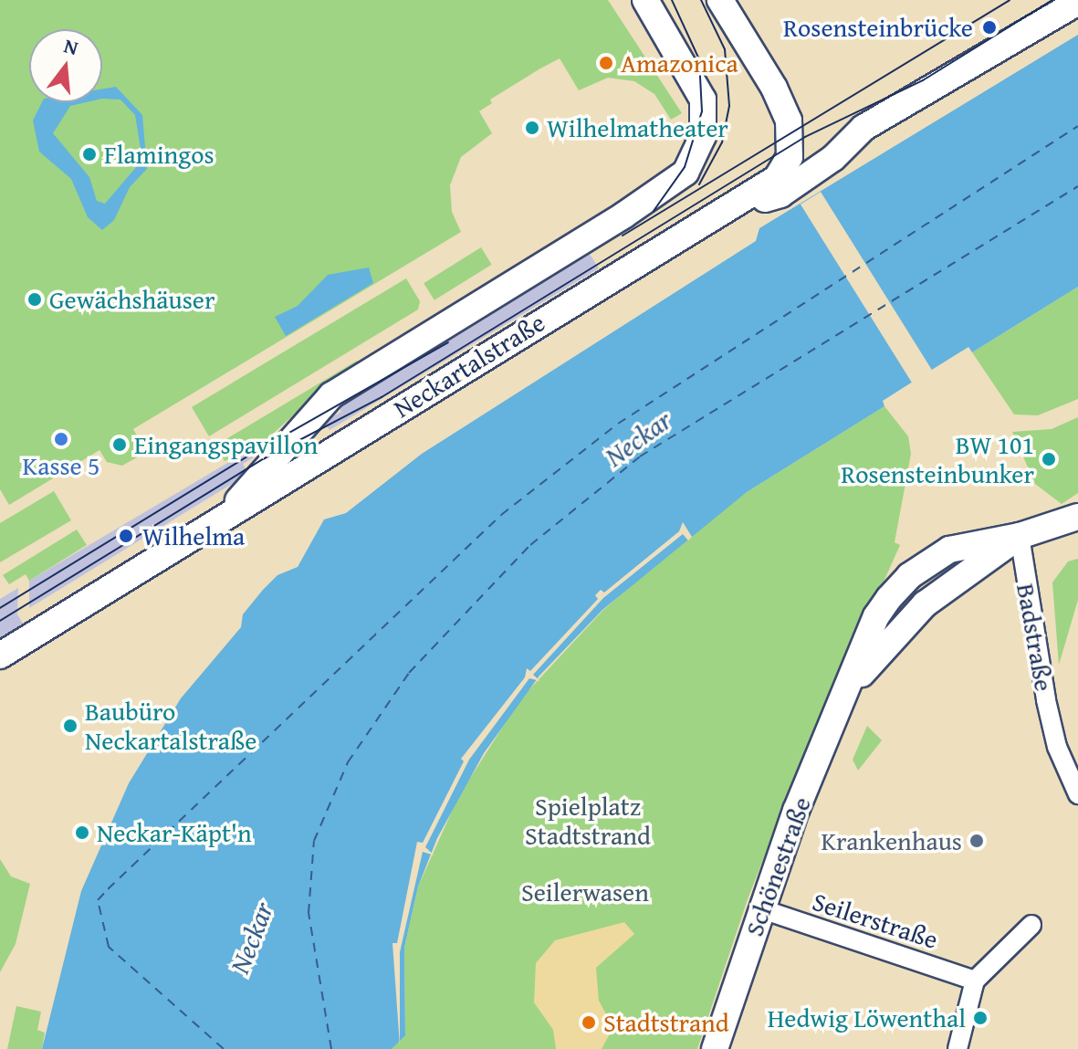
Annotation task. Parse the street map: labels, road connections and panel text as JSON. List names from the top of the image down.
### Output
{
  "streets": {
    "main road": ["Neckartalstraße", "Schönestraße"],
    "street": ["Badstraße", "Seilerstraße"]
  },
  "crossings": [
    ["Badstraße", "Schönestraße"],
    ["Schönestraße", "Seilerstraße"]
  ],
  "water": ["Neckar"],
  "parks": ["Spielplatz Stadtstrand", "Seilerwasen"],
  "places": [
    "Rosensteinbrücke",
    "Amazonica",
    "Wilhelmatheater",
    "Flamingos",
    "Gewächshäuser",
    "Kasse 5",
    "Eingangspavillon",
    "BW 101 Rosensteinbunker",
    "Wilhelma",
    "Baubüro Neckartalstraße",
    "Neckar-Käpt'n",
    "Krankenhaus",
    "Hedwig Löwenthal",
    "Stadtstrand"
  ],
  "north": "top"
}
